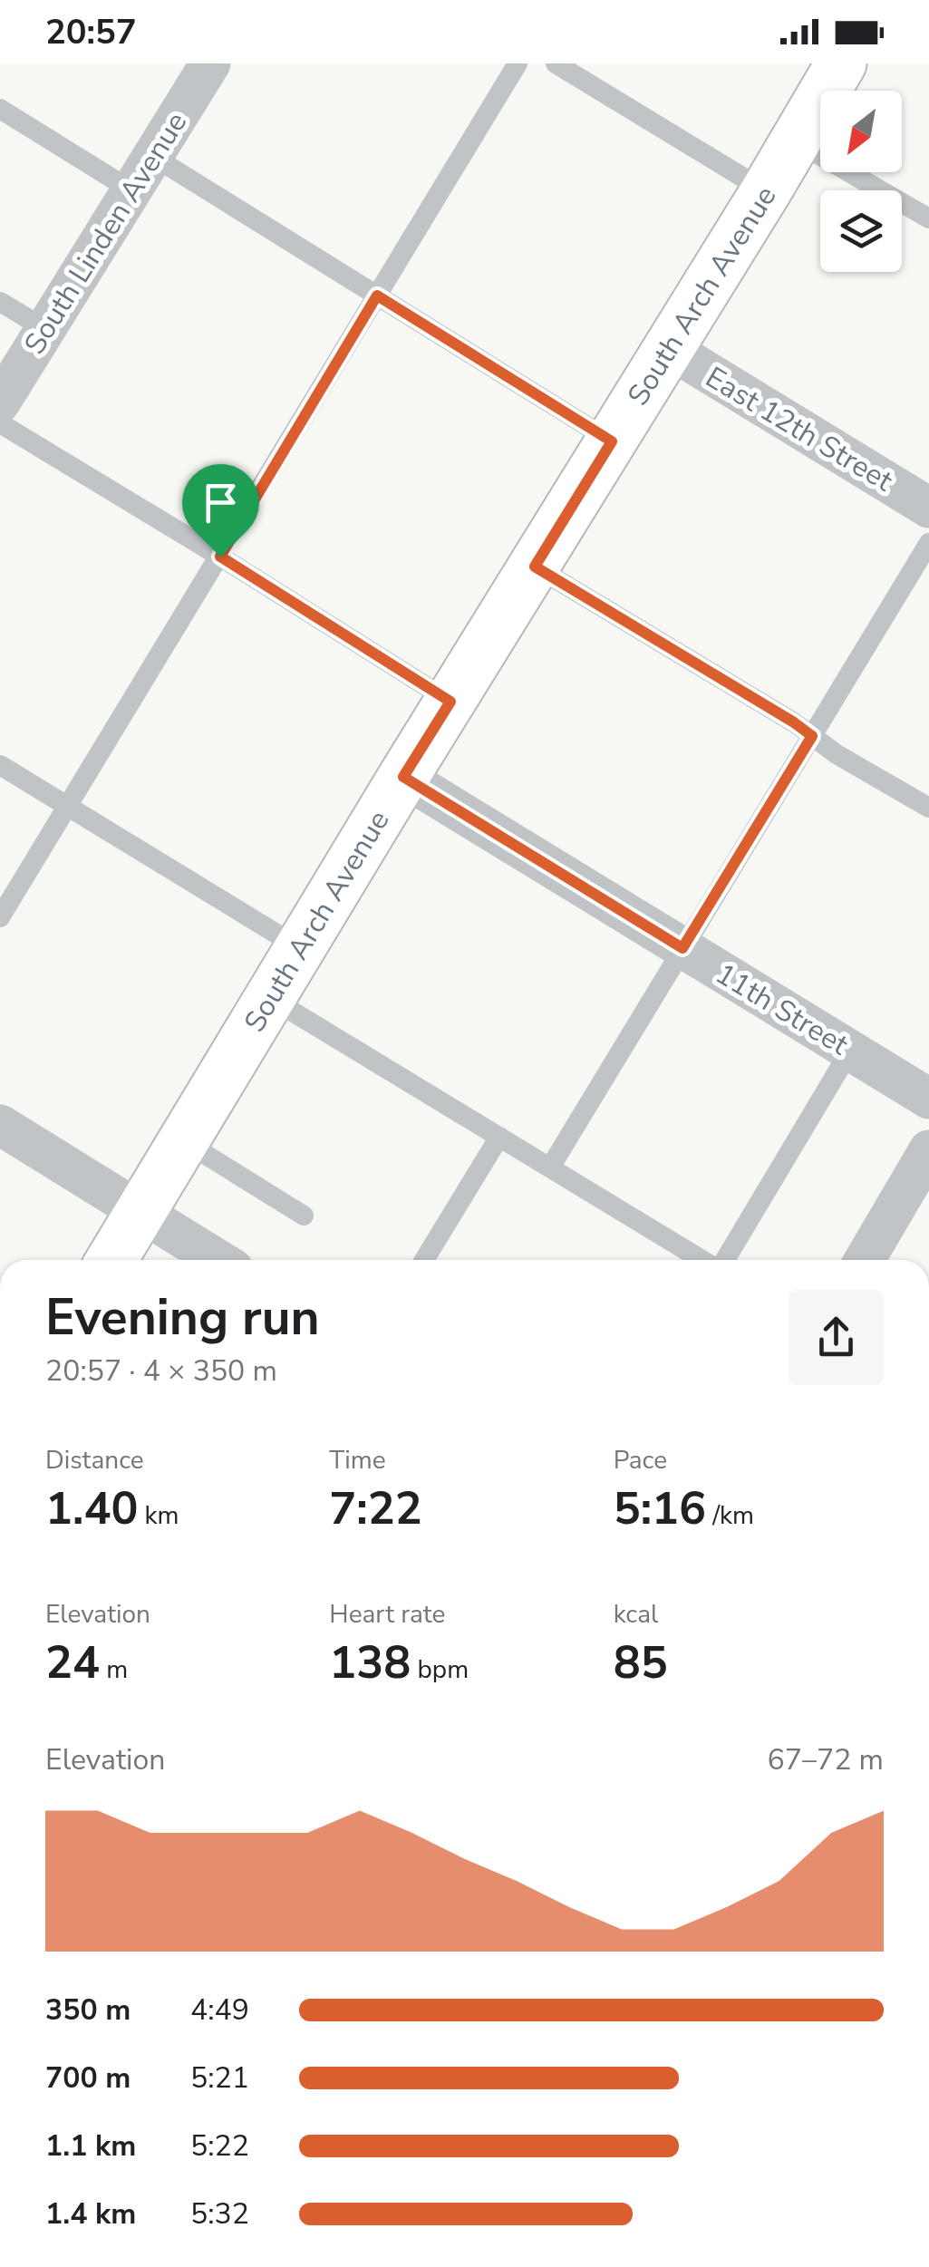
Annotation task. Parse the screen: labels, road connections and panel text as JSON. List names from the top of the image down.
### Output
{
  "streets": {
    "street": [
      "South Linden Avenue",
      "South Arch Avenue",
      "East 12th Street",
      "11th Street"
    ]
  },
  "crossings": [
    ["South Arch Avenue", "East 12th Street"],
    ["South Arch Avenue", "11th Street"]
  ],
  "north": "bottom left",
  "page": {
    "status": "20:57",
    "heading": ["Evening run", "20:57 · 4 × 350 m"],
    "stats": [
      ["Distance", "1.40 km"],
      ["Time", "7:22"],
      ["Pace", "5:16 /km"],
      ["Elevation", "24 m"],
      ["Heart rate", "138 bpm"],
      ["kcal", "85"]
    ],
    "chart": ["Elevation", "67–72 m"],
    "list": [
      {
        "name": "350 m",
        "note": "4:49"
      },
      {
        "name": "700 m",
        "note": "5:21"
      },
      {
        "name": "1.1 km",
        "note": "5:22"
      },
      {
        "name": "1.4 km",
        "note": "5:32"
      }
    ]
  }
}
